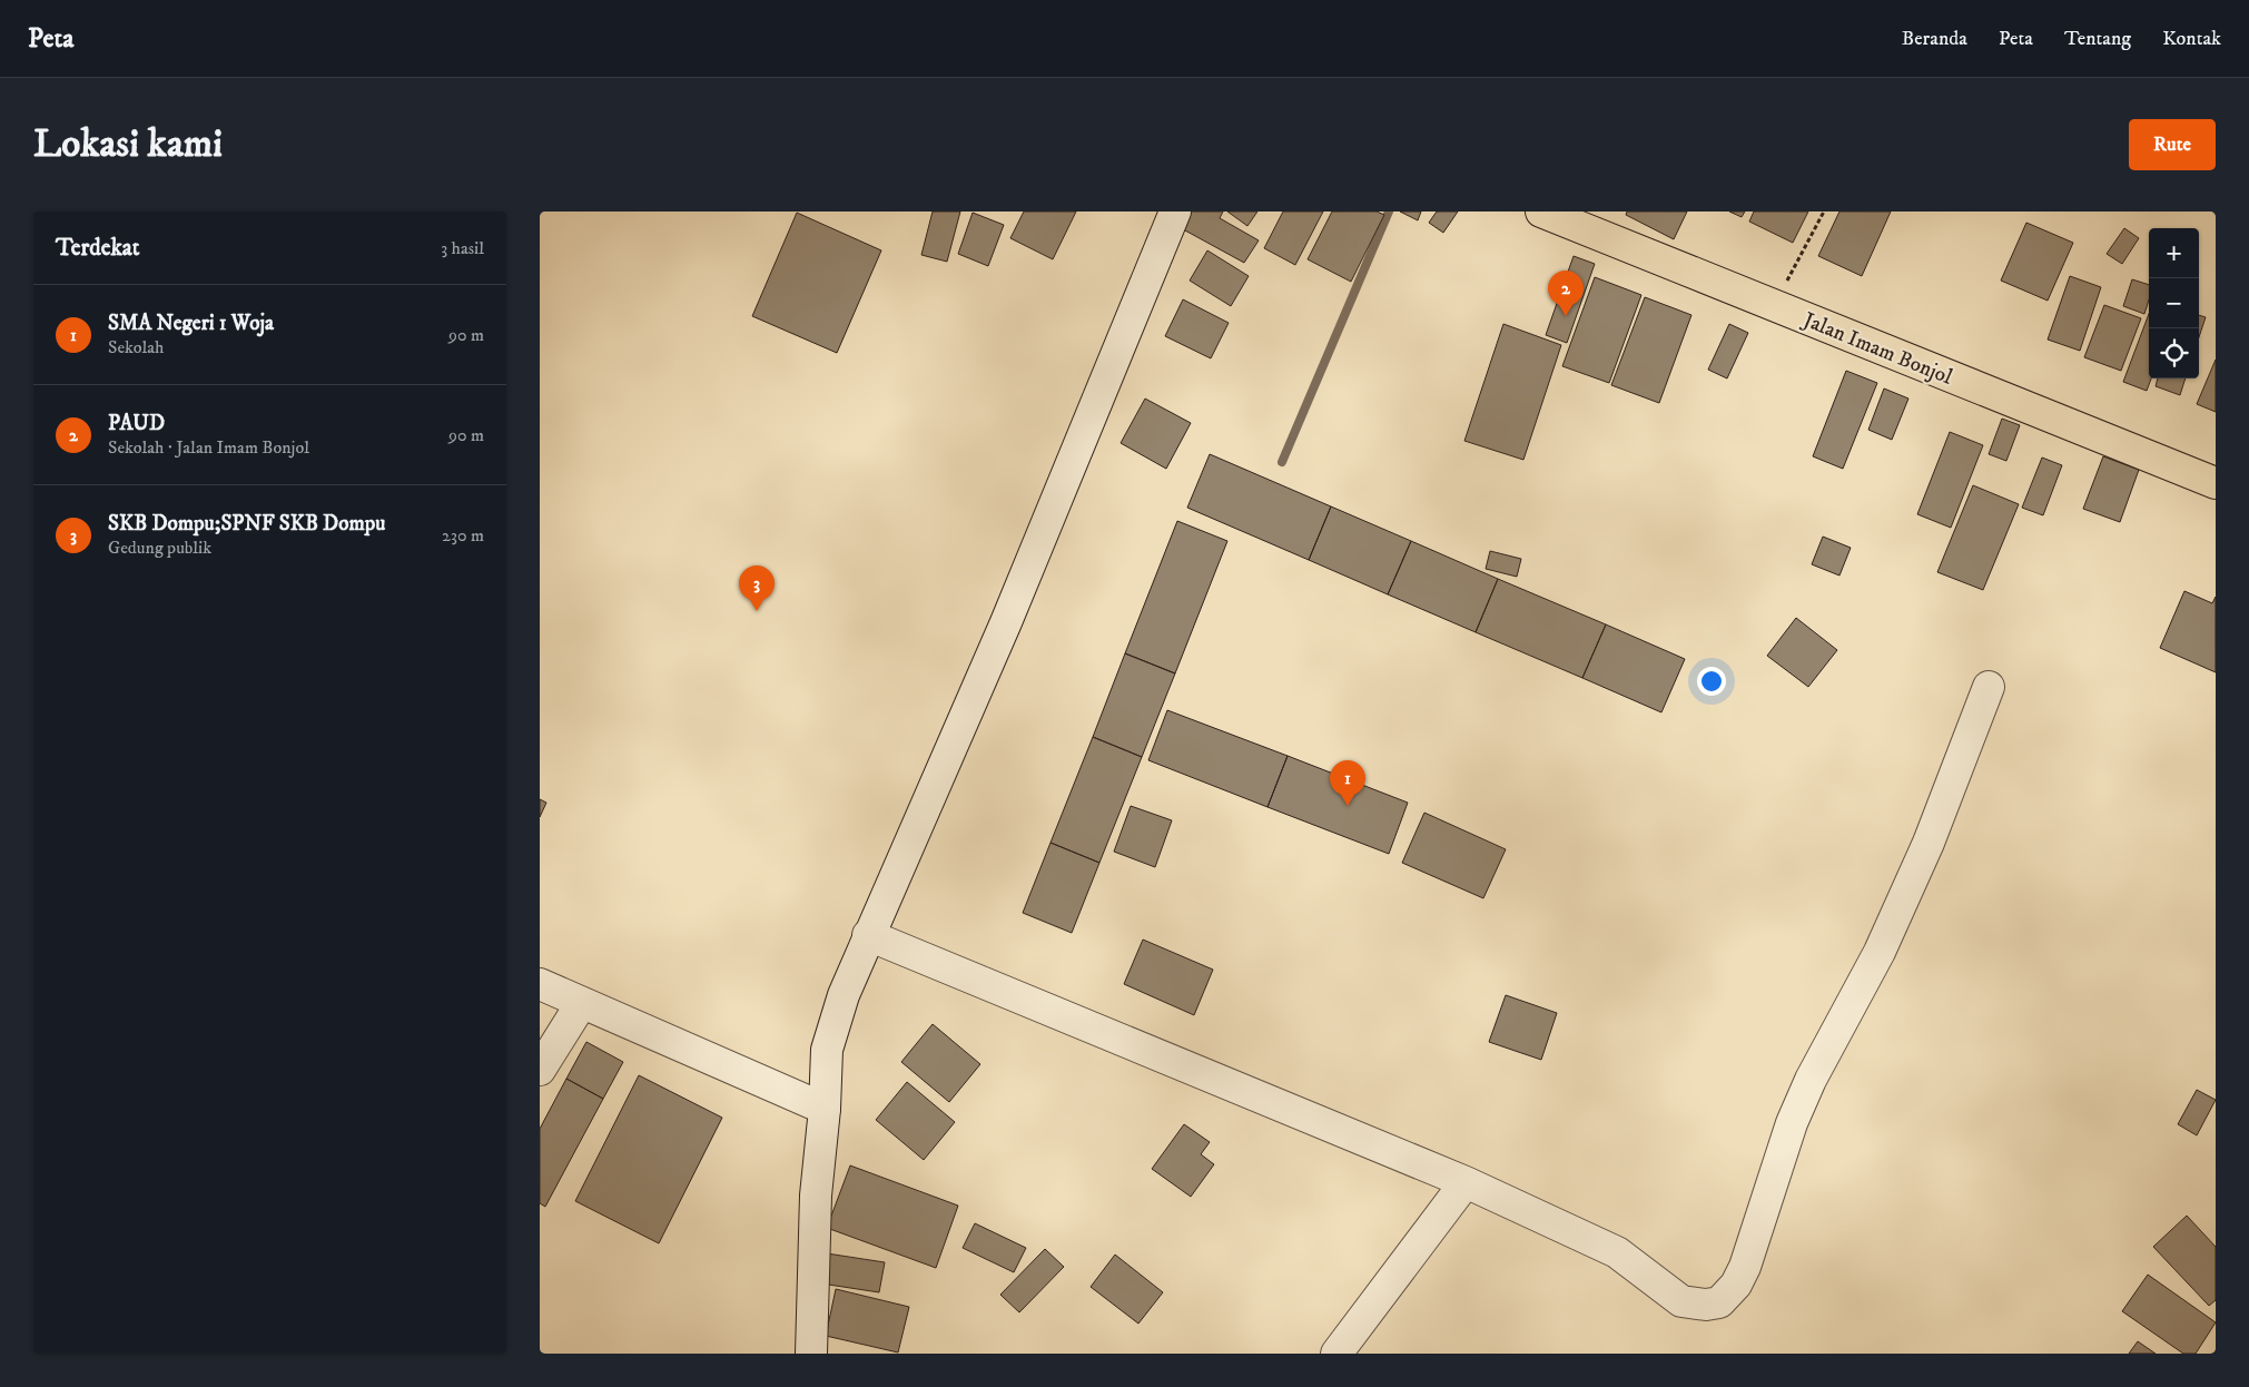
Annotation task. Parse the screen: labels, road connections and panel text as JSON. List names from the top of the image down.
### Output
{
  "streets": {
    "highway": ["Jalan Imam Bonjol"]
  },
  "page": {
    "header": "Peta",
    "nav": [
      "Beranda",
      "Peta",
      "Tentang",
      "Kontak"
    ],
    "buttons": "Rute",
    "title": "Lokasi kami",
    "heading": ["Terdekat", "3 hasil"],
    "map_buttons": ["+", "−"],
    "pins": ["2", "3", "1"],
    "list": [
      {
        "mark": "1",
        "name": "SMA Negeri 1 Woja",
        "note": "Sekolah",
        "value": "90 m"
      },
      {
        "mark": "2",
        "name": "PAUD",
        "note": "Sekolah · Jalan Imam Bonjol",
        "value": "90 m"
      },
      {
        "mark": "3",
        "name": "SKB Dompu;SPNF SKB Dompu",
        "note": "Gedung publik",
        "value": "230 m"
      }
    ]
  }
}
